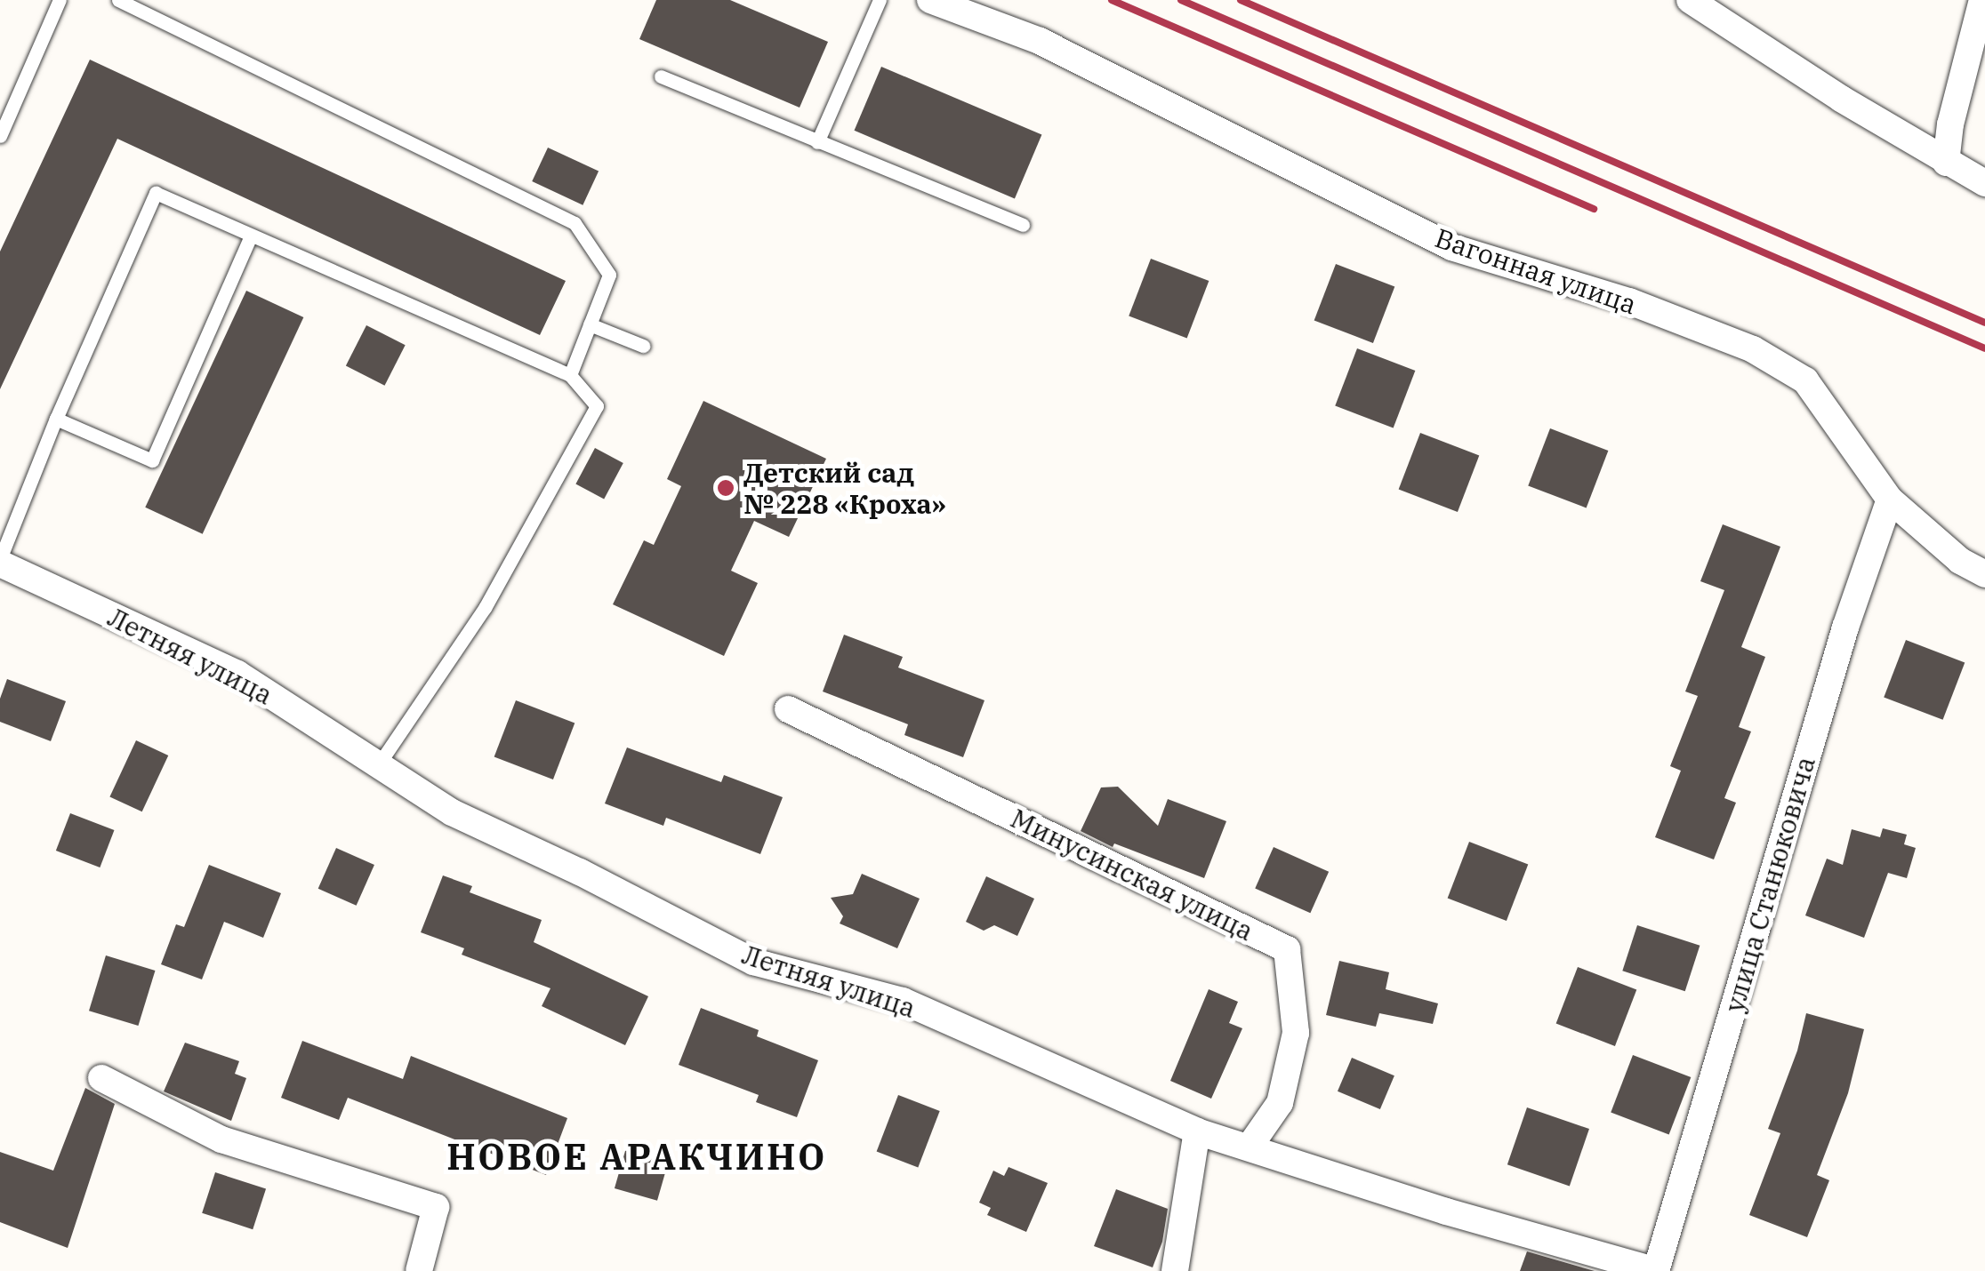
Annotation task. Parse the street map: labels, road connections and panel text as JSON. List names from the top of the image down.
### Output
{
  "streets": {
    "street": [
      "Вагонная улица",
      "Летняя улица",
      "Минусинская улица",
      "улица Станюковича"
    ]
  },
  "crossings": [
    ["Вагонная улица", "улица Станюковича"],
    ["Летняя улица", "Минусинская улица"],
    ["Летняя улица", "улица Станюковича"]
  ],
  "districts": ["НОВОЕ АРАКЧИНО"],
  "places": ["Детский сад № 228 «Кроха»"]
}
